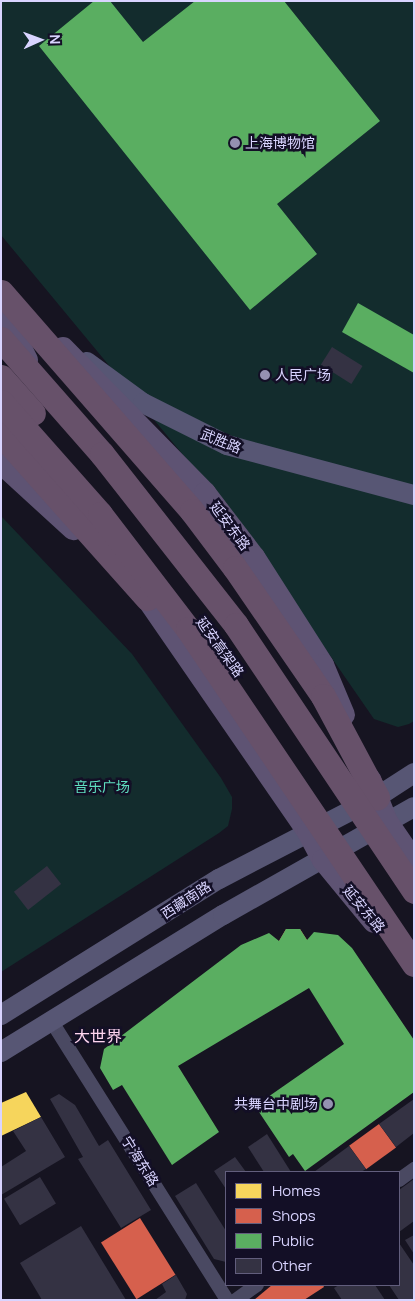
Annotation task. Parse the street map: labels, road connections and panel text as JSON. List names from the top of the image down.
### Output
{
  "streets": {
    "highway": ["延安高架路"],
    "main road": ["武胜路", "延安东路", "西藏南路"],
    "street": ["宁海东路"]
  },
  "crossings": [
    ["武胜路", "延安东路"],
    ["延安东路", "西藏南路"]
  ],
  "districts": ["大世界"],
  "parks": ["音乐广场"],
  "places": ["上海博物馆", "人民广场", "共舞台中剧场"],
  "legend": [
    "Homes",
    "Shops",
    "Public",
    "Other"
  ],
  "north": "right"
}
